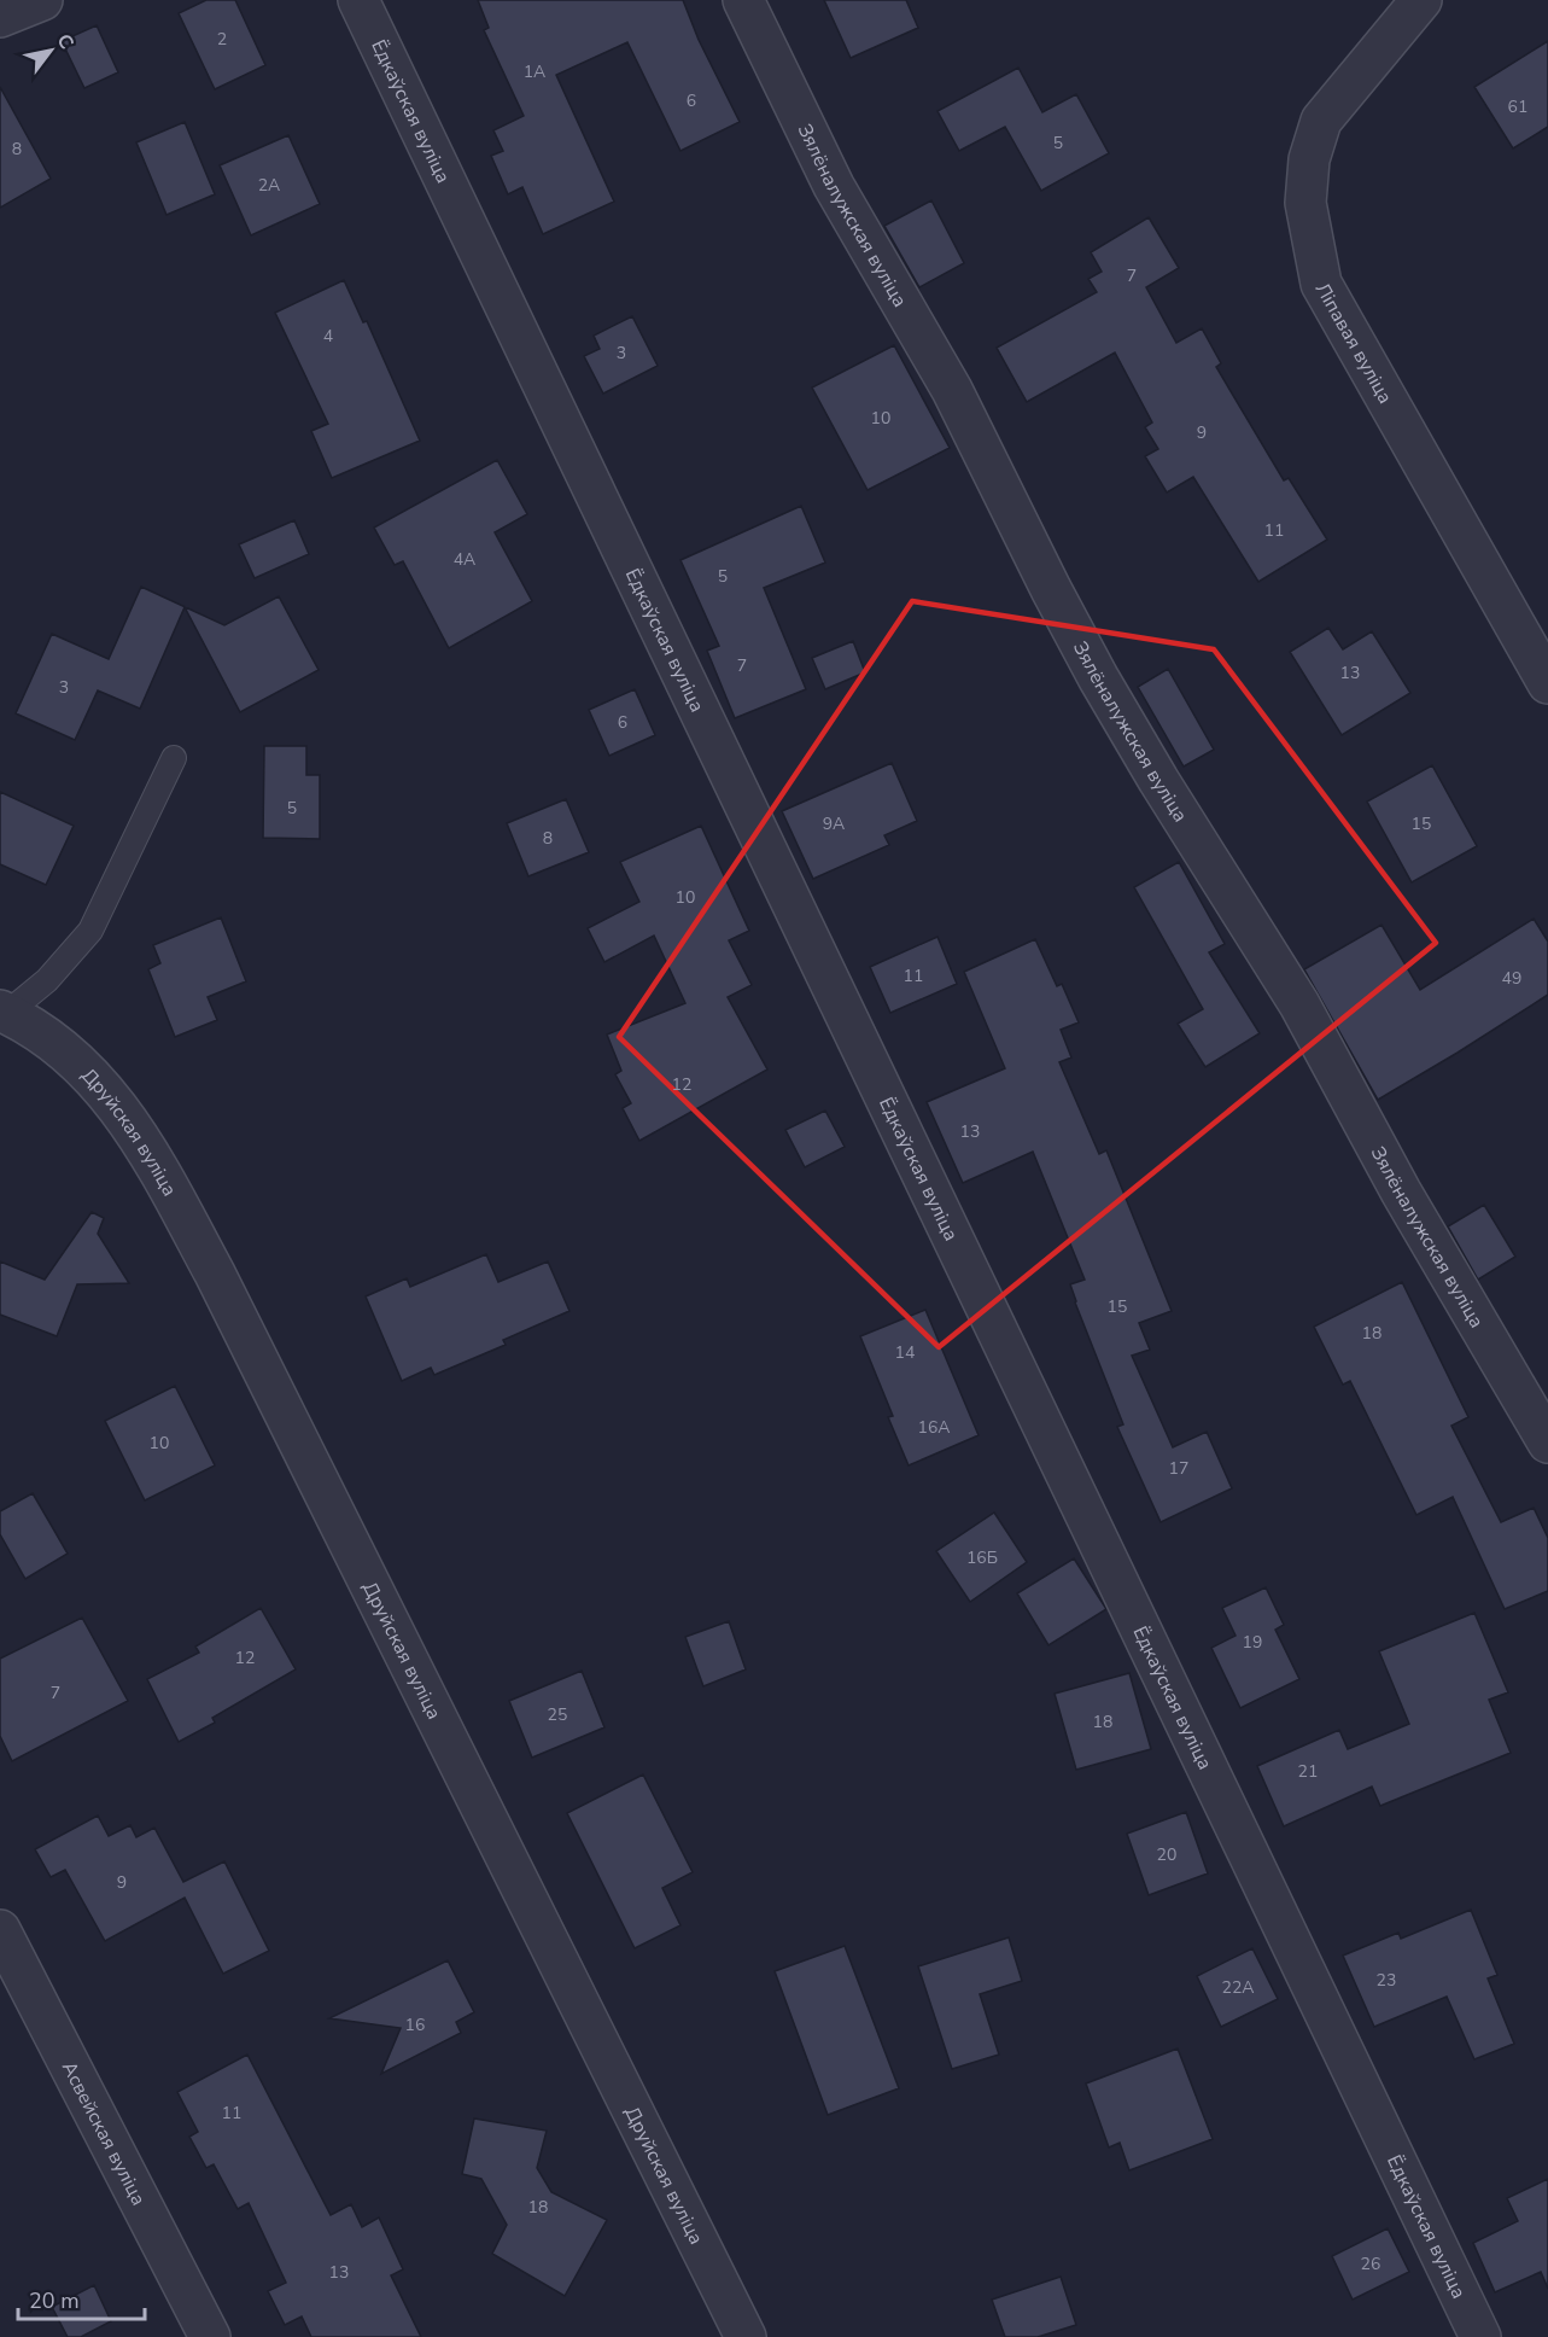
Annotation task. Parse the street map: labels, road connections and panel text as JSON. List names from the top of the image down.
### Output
{
  "streets": {
    "street": [
      "Ёдкаўская вуліца",
      "Зялёналужская вуліца",
      "Ліпавая вуліца",
      "Друйская вуліца",
      "Асвейская вуліца"
    ]
  },
  "house_numbers": [
    "2",
    "1А",
    "6",
    "61",
    "5",
    "8",
    "2А",
    "7",
    "4",
    "3",
    "10",
    "9",
    "11",
    "4А",
    "5",
    "7",
    "13",
    "3",
    "6",
    "5",
    "9А",
    "15",
    "8",
    "10",
    "11",
    "49",
    "12",
    "13",
    "15",
    "18",
    "14",
    "16А",
    "10",
    "17",
    "16Б",
    "19",
    "12",
    "7",
    "25",
    "18",
    "21",
    "20",
    "9",
    "23",
    "22А",
    "16",
    "11",
    "18",
    "26",
    "13"
  ],
  "scale_bar": "20 m",
  "north": "top right"
}
